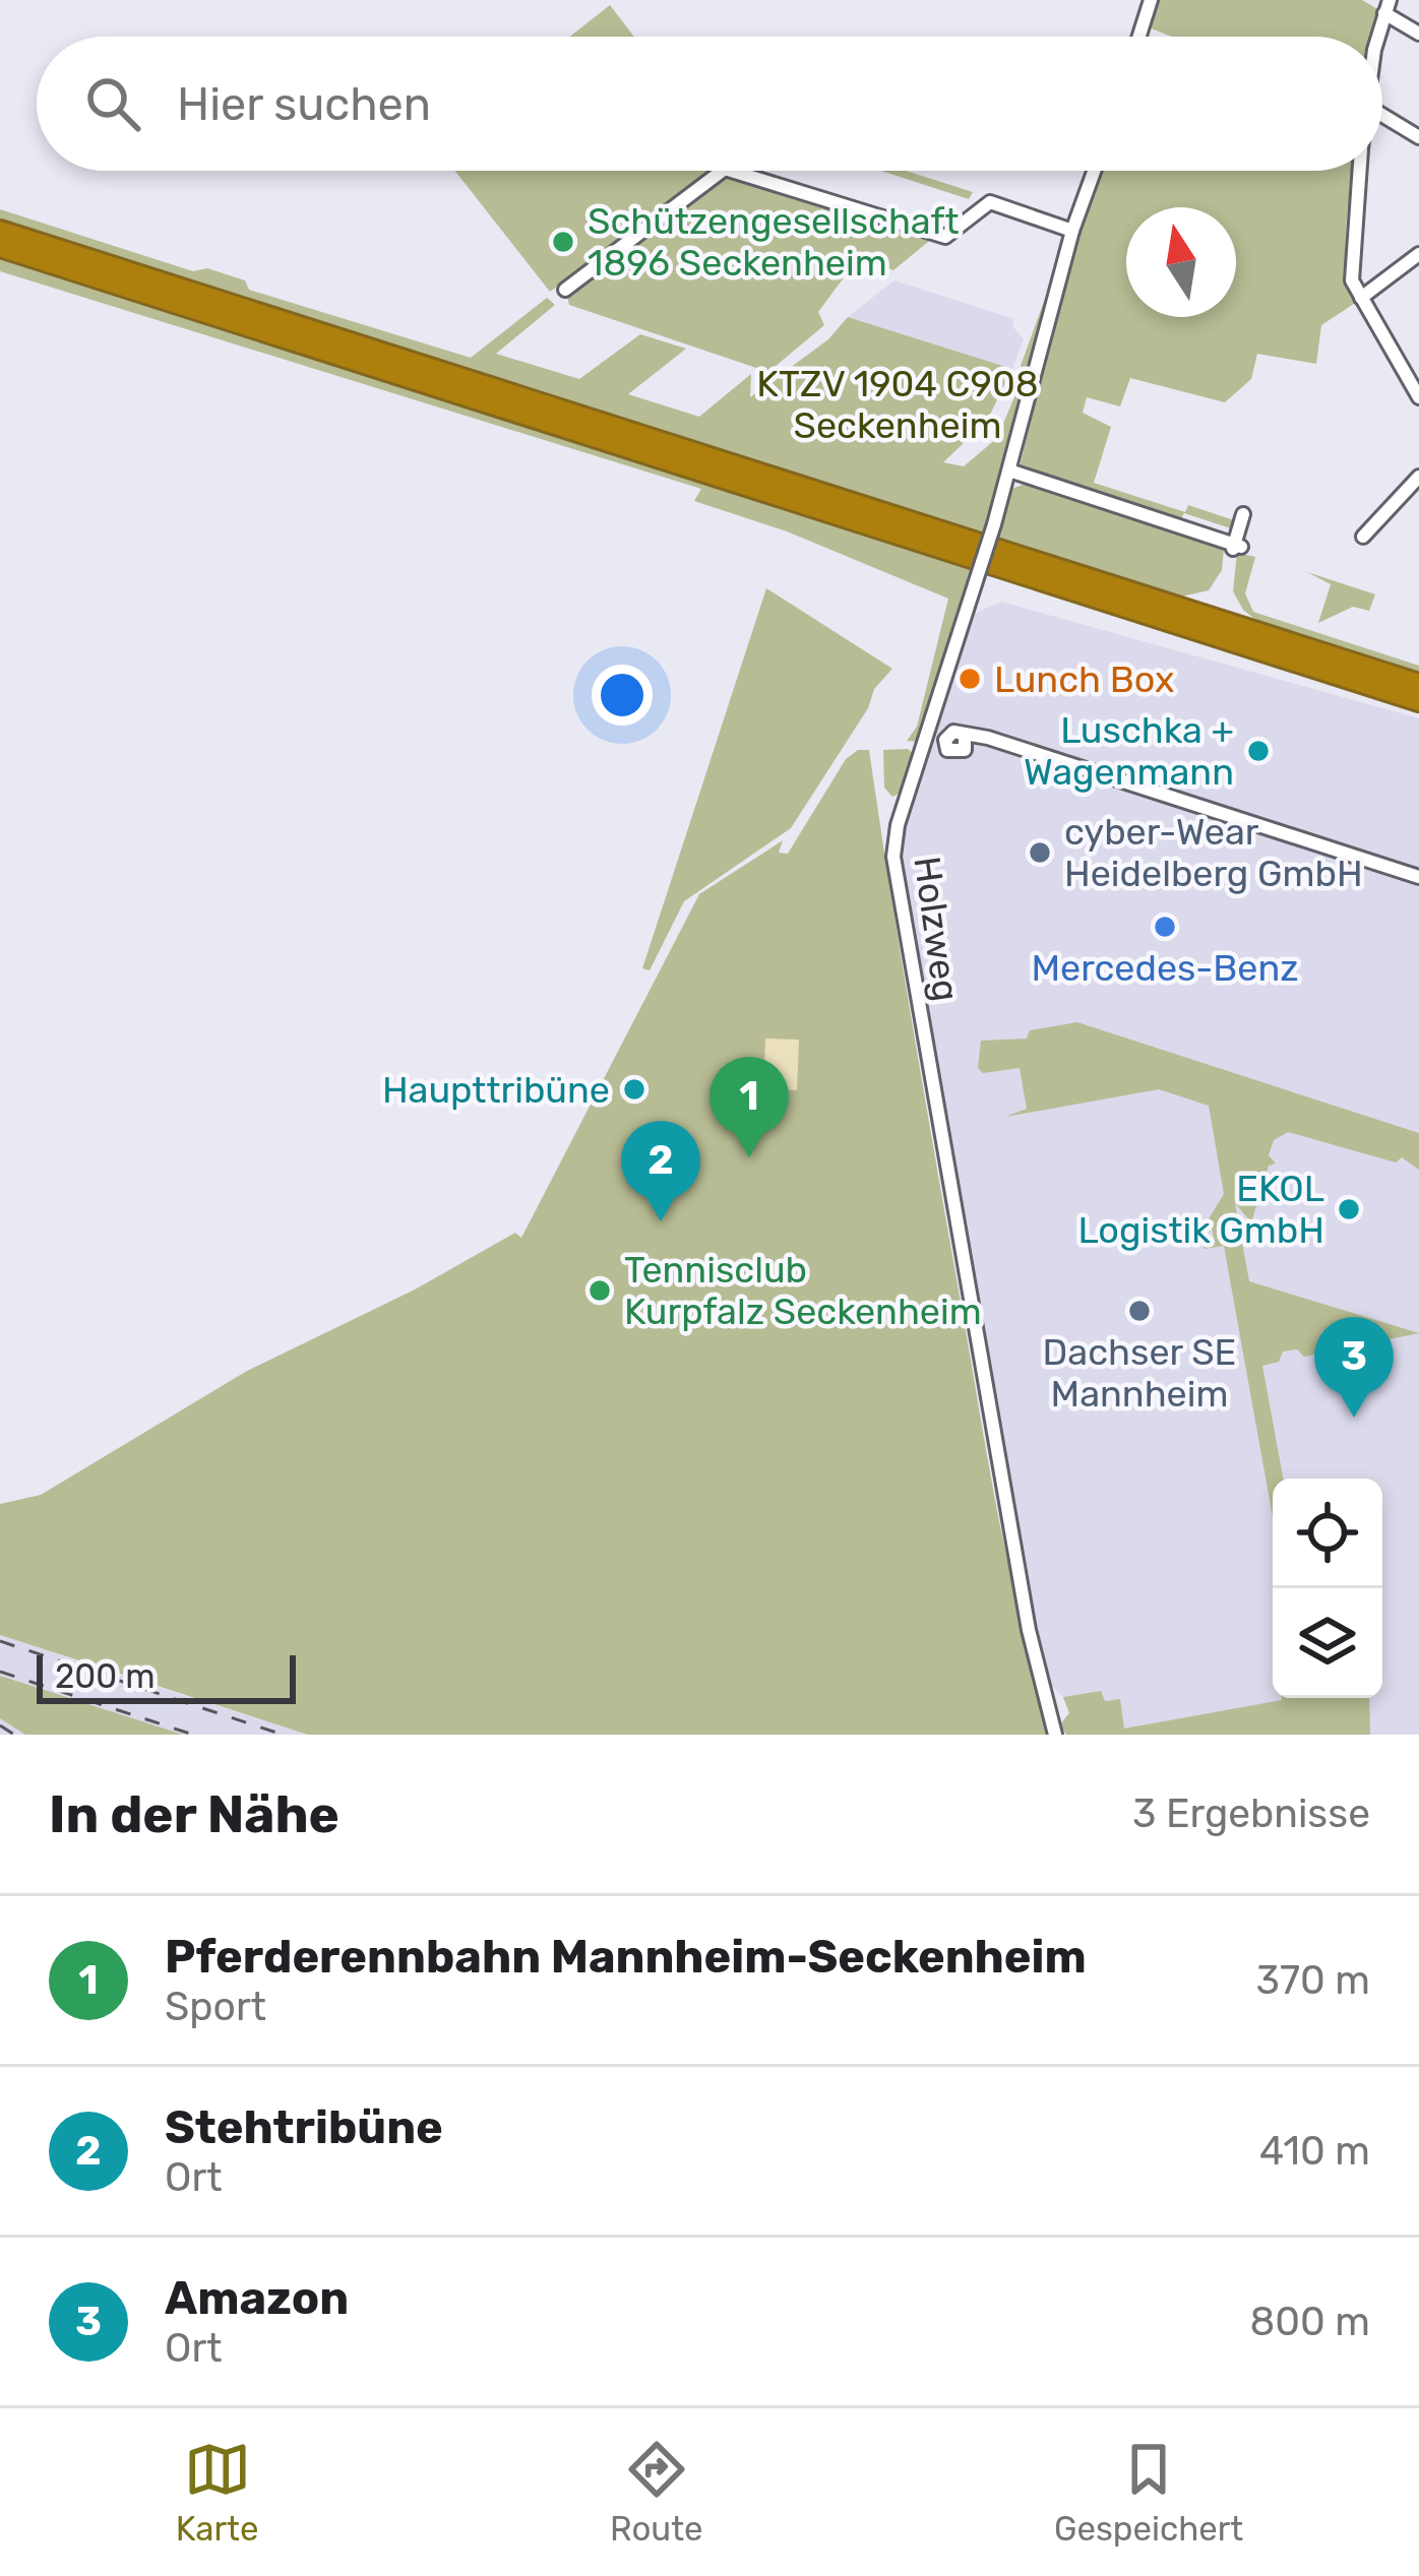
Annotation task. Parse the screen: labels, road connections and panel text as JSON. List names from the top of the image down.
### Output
{
  "streets": {
    "street": ["Holzweg"]
  },
  "parks": ["KTZV 1904 C908 Seckenheim"],
  "places": [
    "Schützengesellschaft 1896 Seckenheim",
    "Lunch Box",
    "Luschka + Wagenmann",
    "cyber-Wear Heidelberg GmbH",
    "Mercedes-Benz",
    "Haupttribüne",
    "EKOL Logistik GmbH",
    "Tennisclub Kurpfalz Seckenheim",
    "Dachser SE Mannheim"
  ],
  "scale_bar": "200 m",
  "north": "top",
  "page": {
    "search": "Hier suchen",
    "pins": ["1", "2", "3"],
    "scale": "200 m",
    "heading": ["In der Nähe", "3 Ergebnisse"],
    "list": [
      {
        "mark": "1",
        "name": "Pferderennbahn Mannheim-Seckenheim",
        "note": "Sport",
        "value": "370 m"
      },
      {
        "mark": "2",
        "name": "Stehtribüne",
        "note": "Ort",
        "value": "410 m"
      },
      {
        "mark": "3",
        "name": "Amazon",
        "note": "Ort",
        "value": "800 m"
      }
    ],
    "nav": ["Karte", "Route", "Gespeichert"]
  }
}
